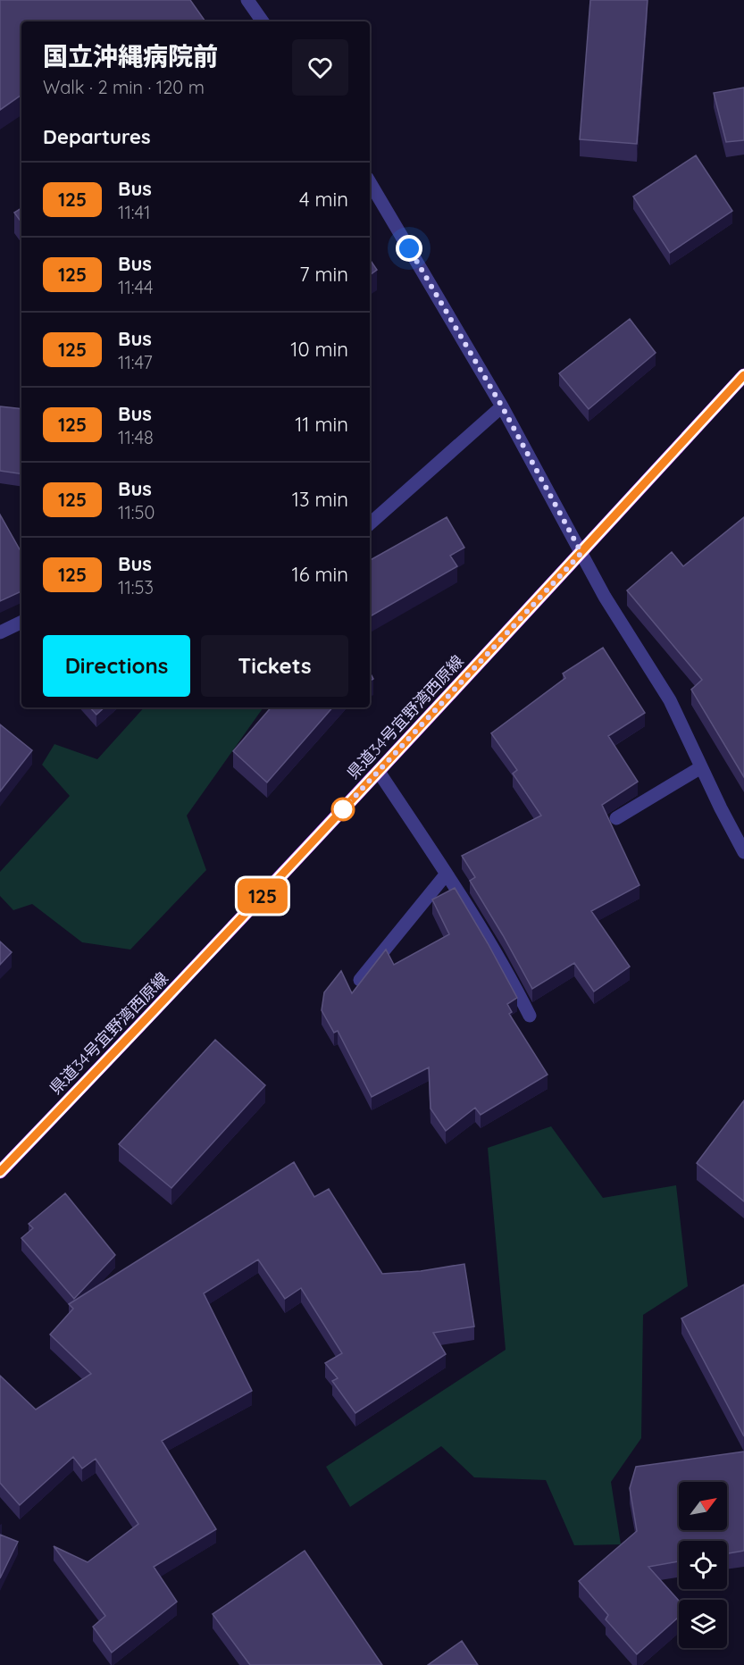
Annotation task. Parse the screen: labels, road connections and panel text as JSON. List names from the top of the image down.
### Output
{
  "streets": {
    "main road": ["県道34号宜野湾西原線"]
  },
  "lines": ["bus line 125"],
  "north": "top right",
  "page": {
    "on_map": "125",
    "heading": [
      ["国立沖縄病院前", "Walk · 2 min · 120 m"],
      "Departures"
    ],
    "list": [
      {
        "mark": "125",
        "name": "Bus",
        "note": "11:41",
        "value": "4 min"
      },
      {
        "mark": "125",
        "name": "Bus",
        "note": "11:44",
        "value": "7 min"
      },
      {
        "mark": "125",
        "name": "Bus",
        "note": "11:47",
        "value": "10 min"
      },
      {
        "mark": "125",
        "name": "Bus",
        "note": "11:48",
        "value": "11 min"
      },
      {
        "mark": "125",
        "name": "Bus",
        "note": "11:50",
        "value": "13 min"
      },
      {
        "mark": "125",
        "name": "Bus",
        "note": "11:53",
        "value": "16 min"
      }
    ],
    "buttons": ["Directions", "Tickets"]
  }
}
